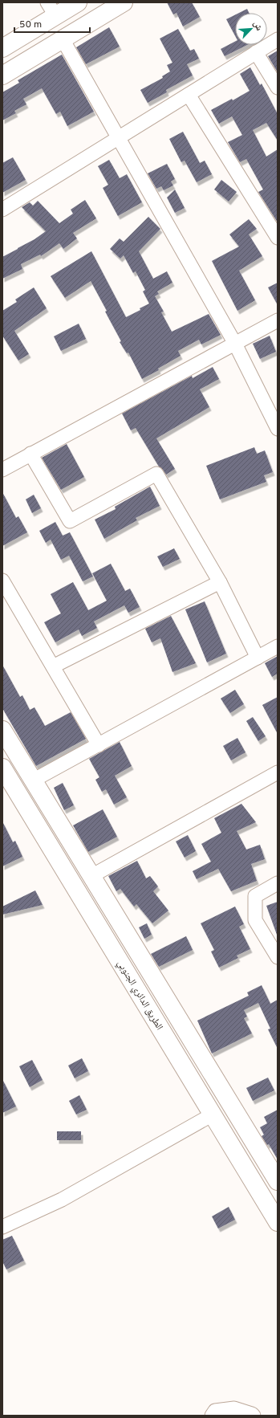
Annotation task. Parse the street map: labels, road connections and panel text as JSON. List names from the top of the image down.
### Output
{
  "streets": {
    "main road": ["الطريق الدائري الجنوبي"]
  },
  "scale_bar": "50 m",
  "north": "top right"
}
